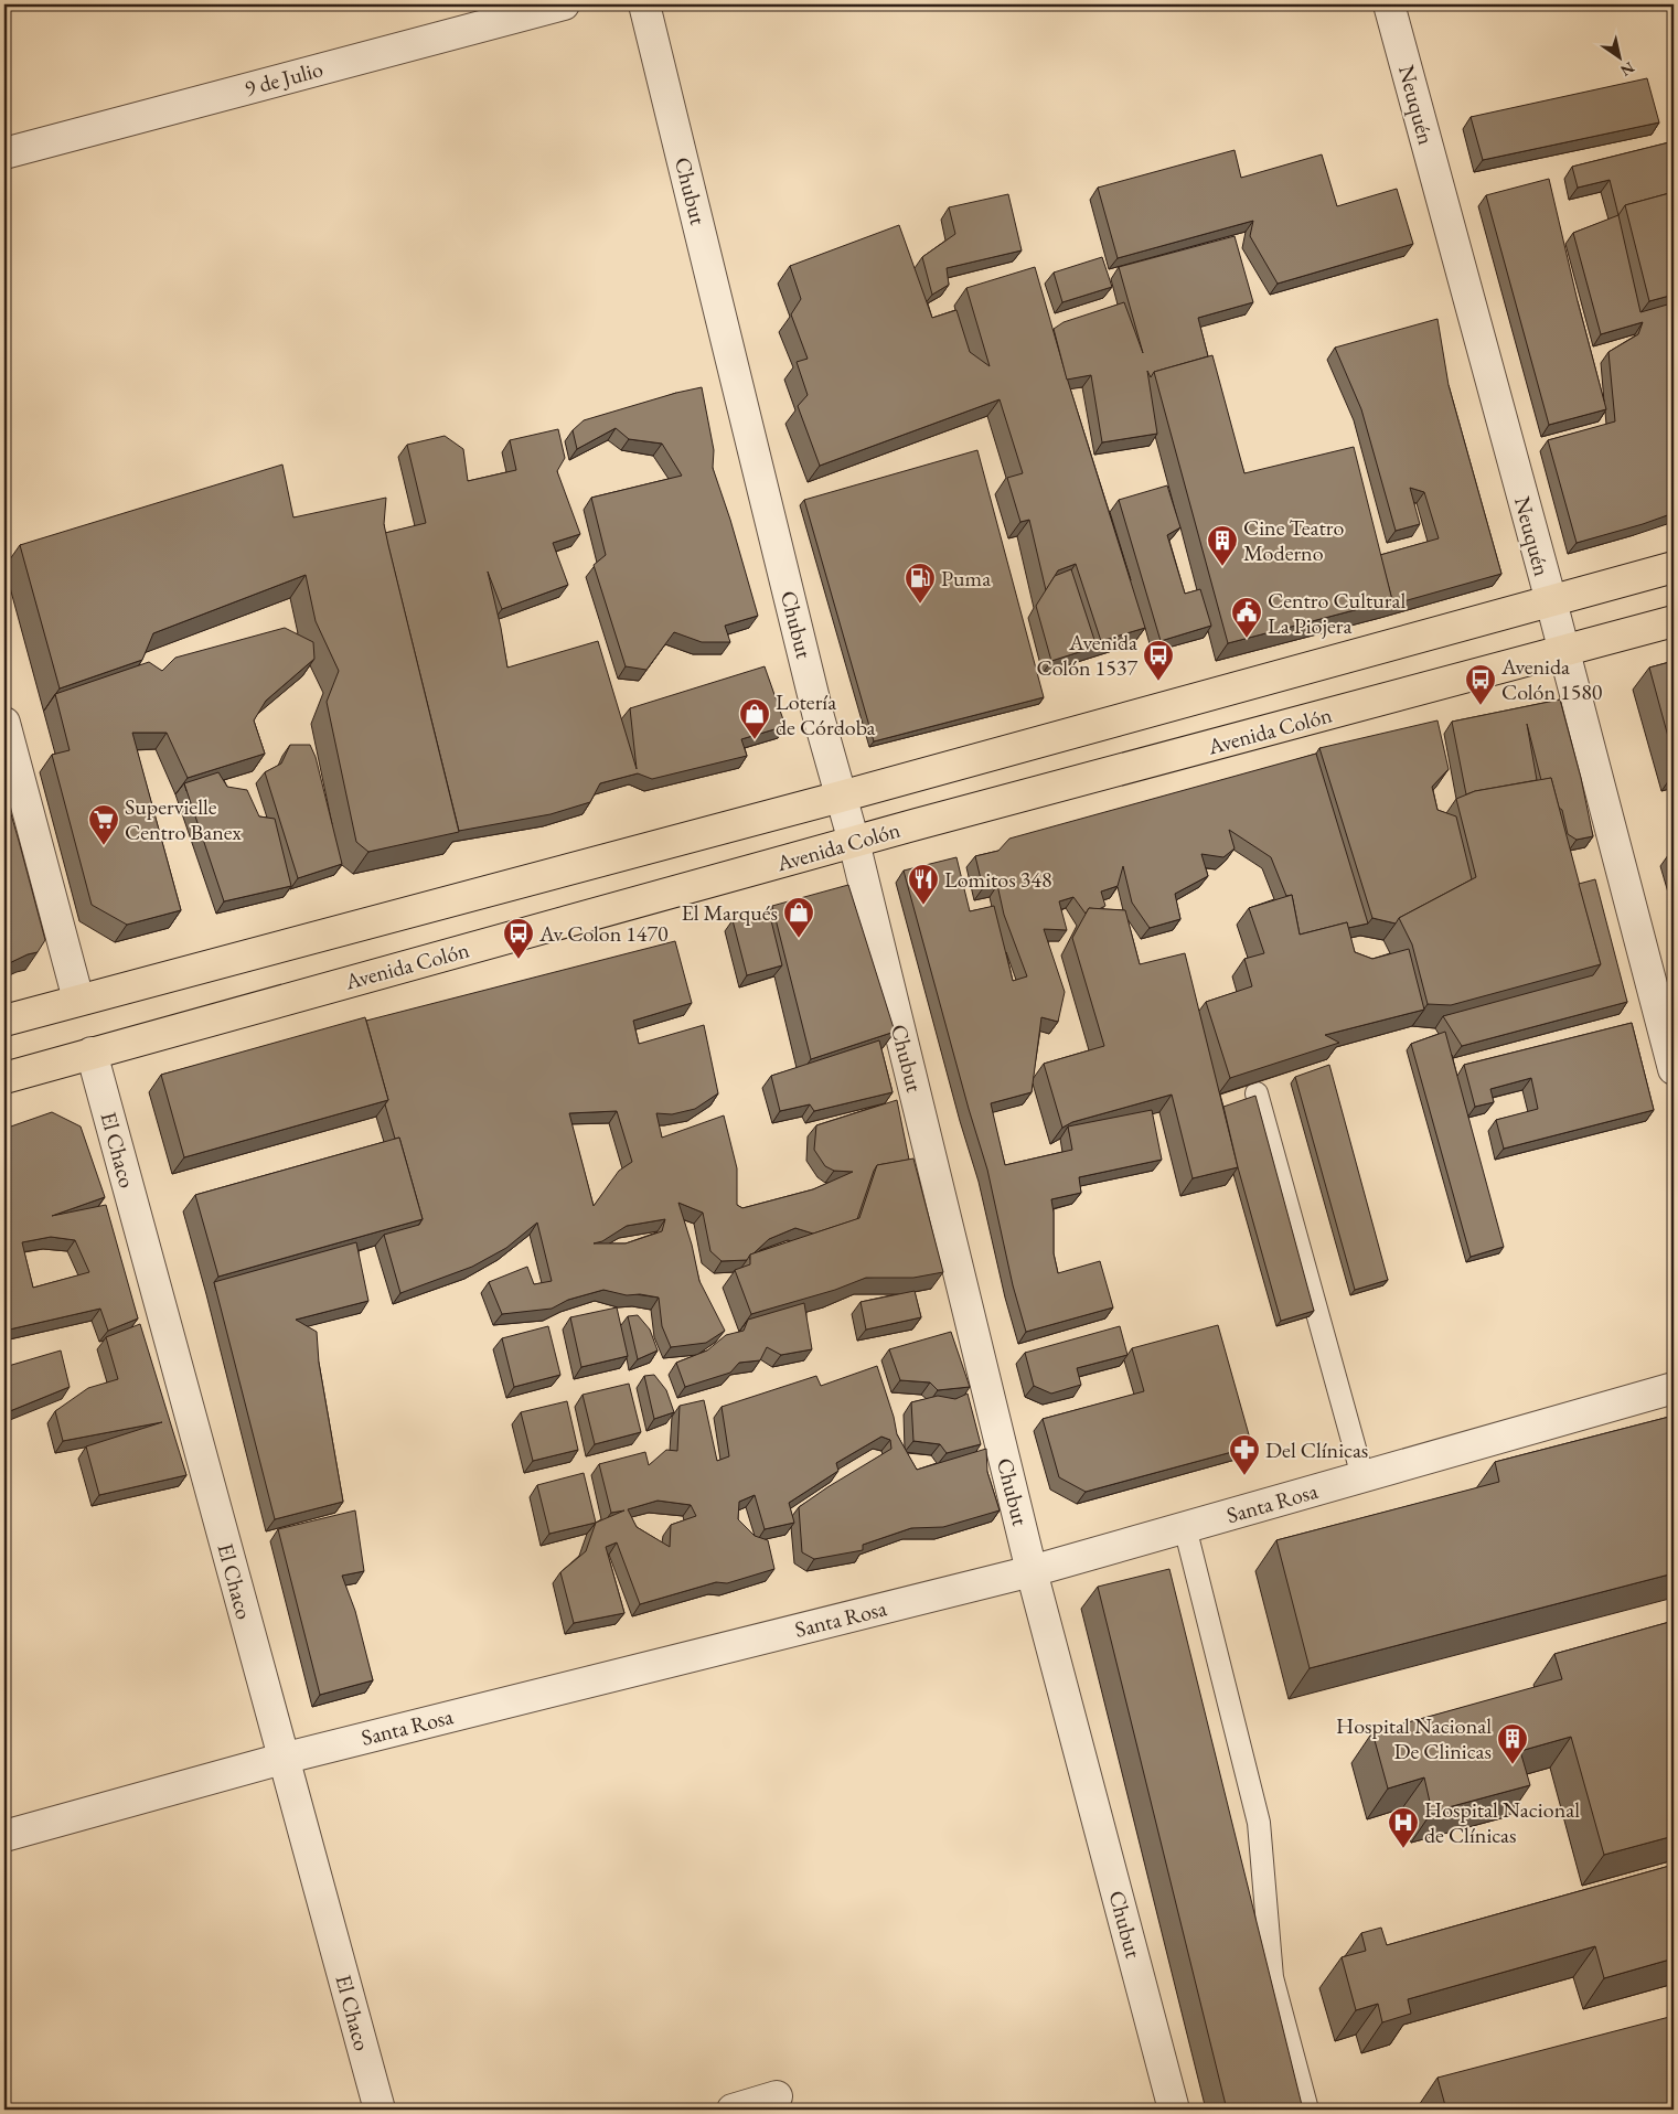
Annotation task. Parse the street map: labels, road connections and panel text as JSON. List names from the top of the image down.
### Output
{
  "streets": {
    "main road": ["Avenida Colón"],
    "street": [
      "9 de Julio",
      "Neuquén",
      "Chubut",
      "El Chaco",
      "Santa Rosa"
    ]
  },
  "crossings": [
    ["Neuquén", "Avenida Colón"],
    ["Chubut", "Avenida Colón"],
    ["Chubut", "Santa Rosa"],
    ["Avenida Colón", "El Chaco"],
    ["El Chaco", "Santa Rosa"]
  ],
  "places": {
    "building": ["Cine Teatro Moderno", "Hospital Nacional De Clinicas"],
    "fuel station": ["Puma"],
    "public building": ["Centro Cultural La Piojera"],
    "bus stop": ["Avenida Colón 1537", "Avenida Colón 1580", "Av Colon 1470"],
    "shop": ["Lotería de Córdoba", "El Marqués"],
    "supermarket": ["Supervielle Centro Banex"],
    "restaurant": ["Lomitos 348"],
    "pharmacy": ["Del Clínicas"],
    "hospital": ["Hospital Nacional de Clínicas"]
  },
  "north": "bottom right"
}
